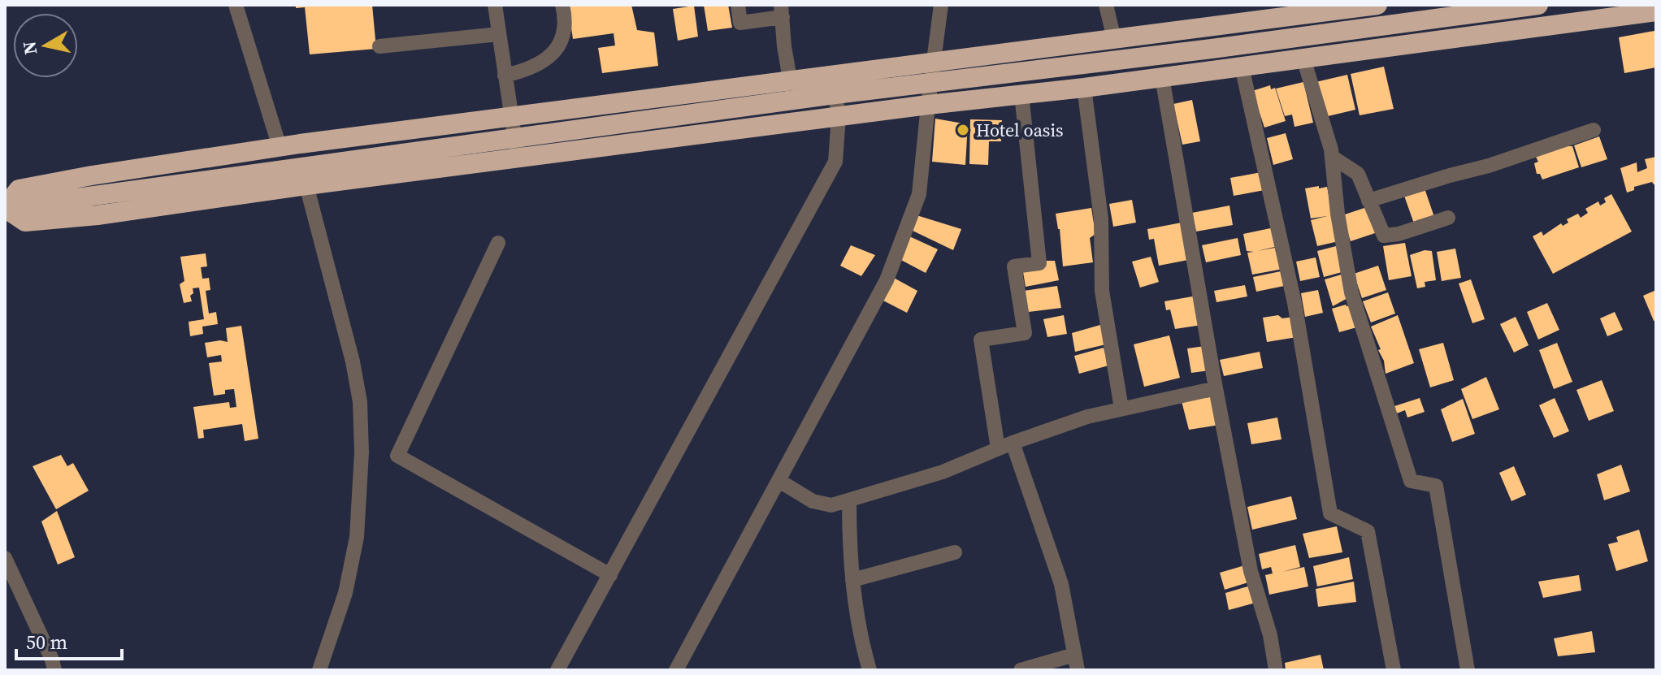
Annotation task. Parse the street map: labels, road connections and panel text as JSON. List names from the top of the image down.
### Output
{
  "places": ["Hotel oasis"],
  "scale_bar": "50 m",
  "north": "left"
}
